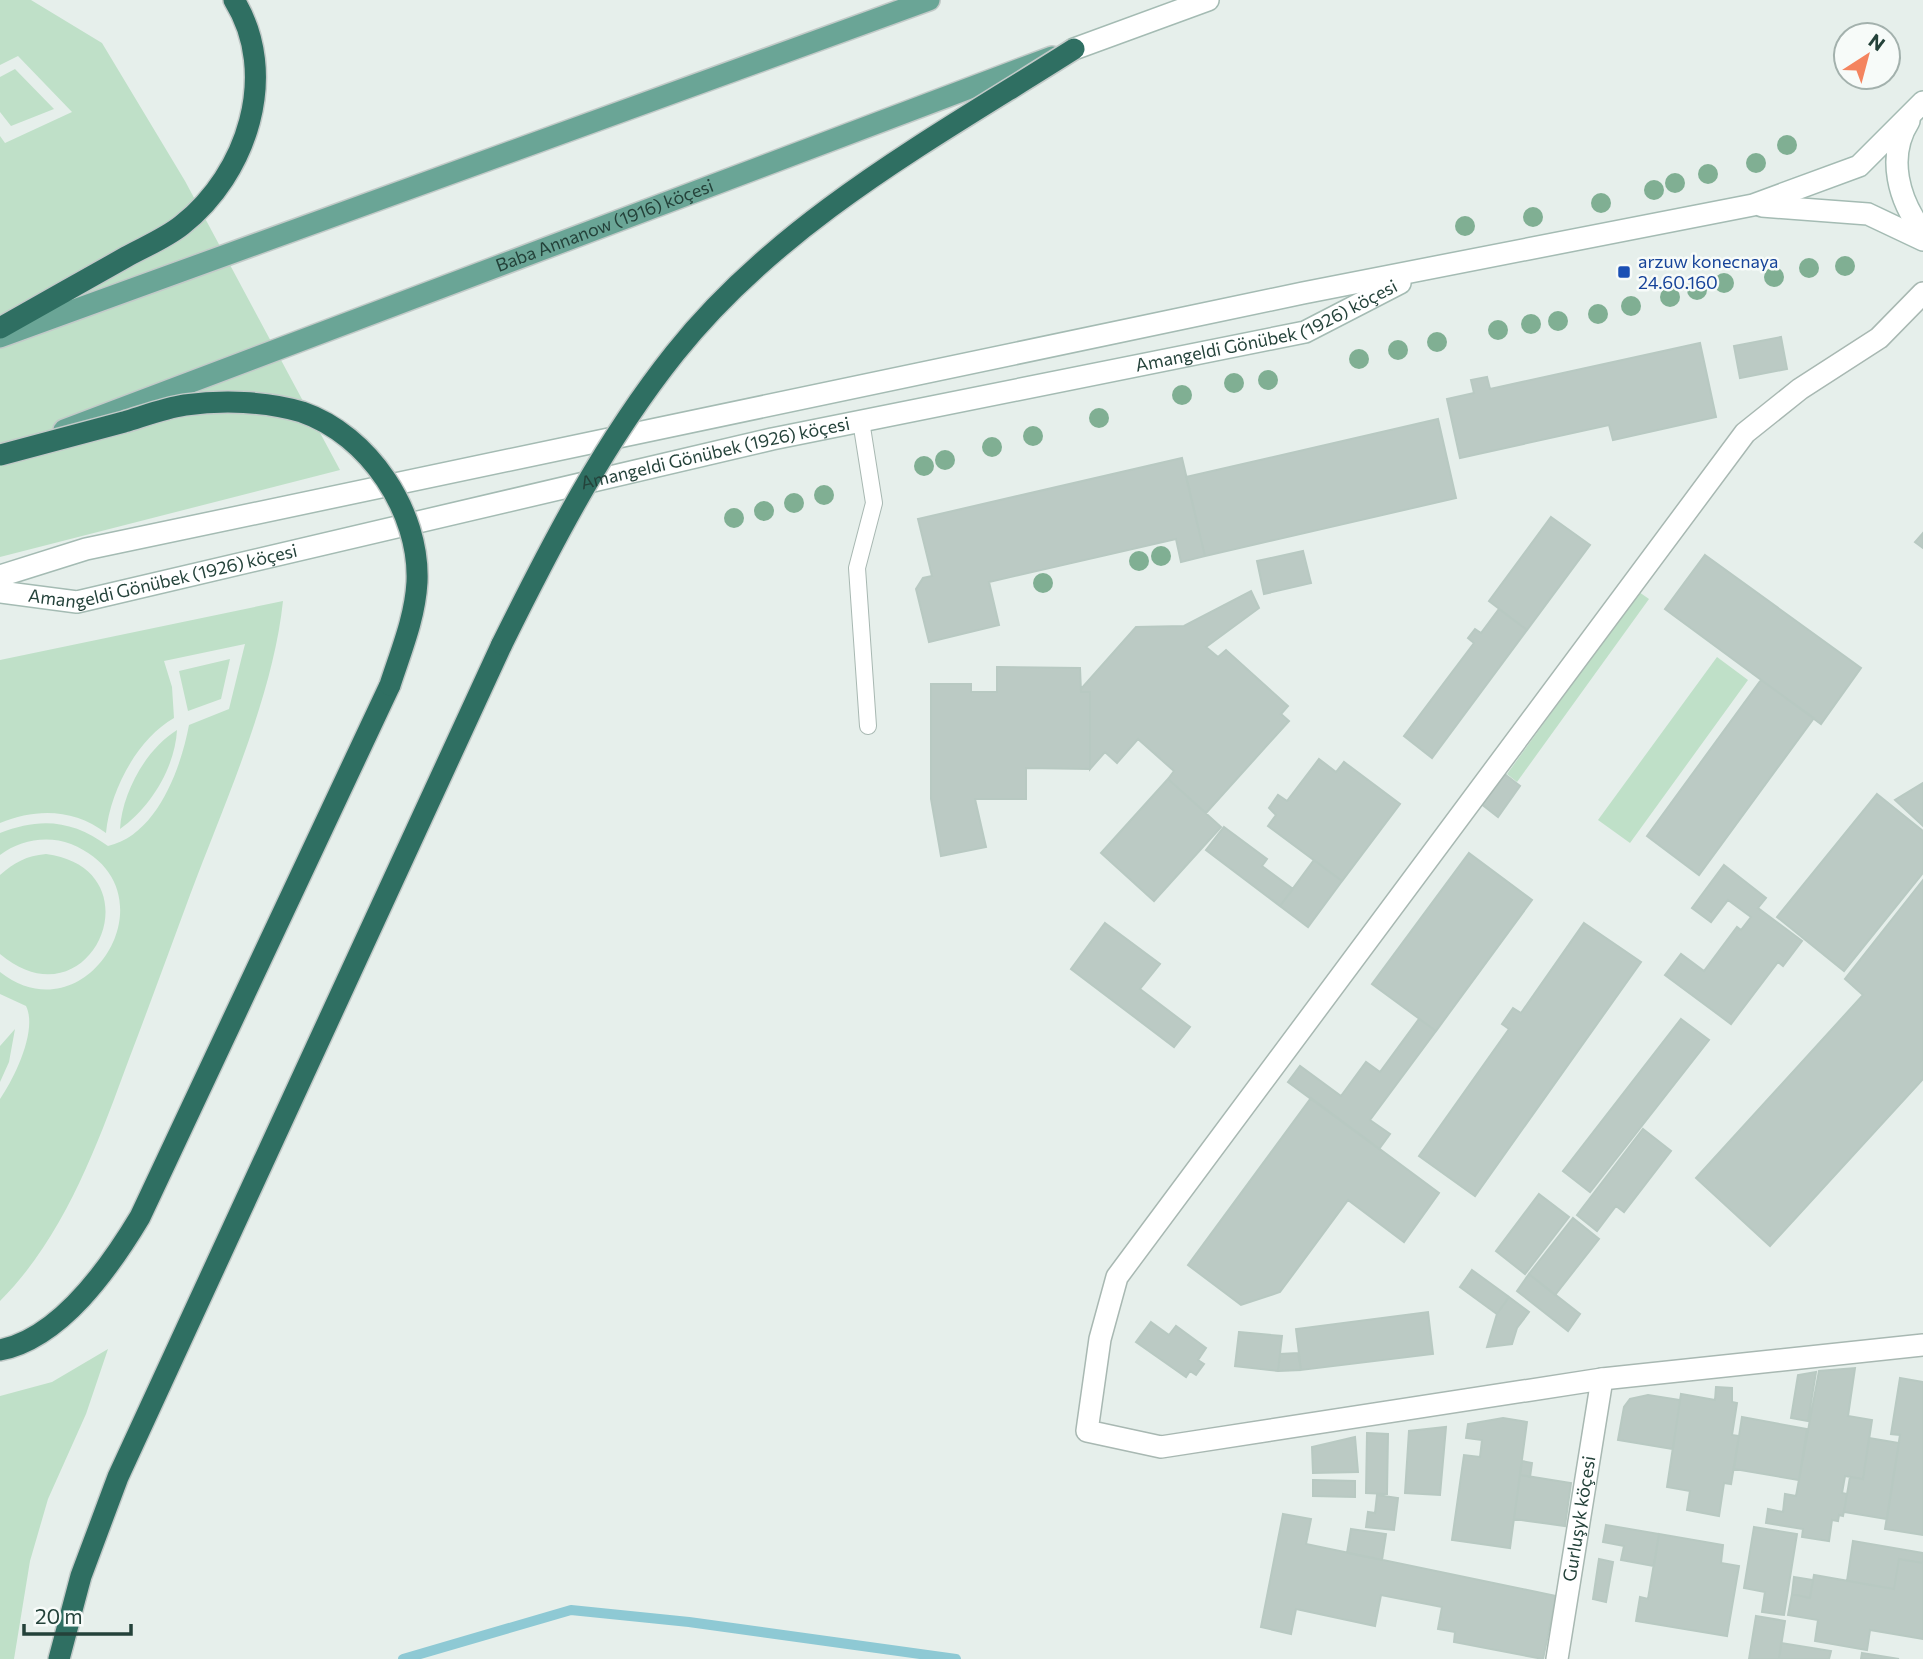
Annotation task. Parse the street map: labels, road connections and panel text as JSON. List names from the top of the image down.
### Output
{
  "streets": {
    "main road": ["Baba Annanow (1916) köçesi"],
    "street": ["Amangeldi Gönübek (1926) köçesi", "Gurluşyk köçesi"]
  },
  "places": {
    "transit": ["arzuw konecnaya 24.60.160"]
  },
  "scale_bar": "20 m",
  "north": "top right"
}
